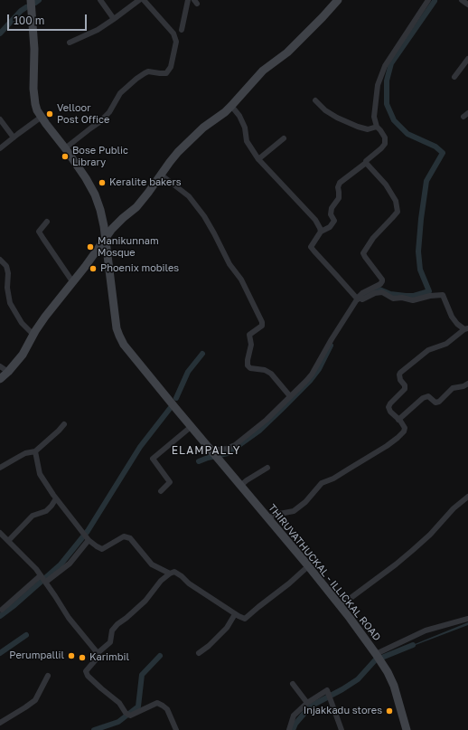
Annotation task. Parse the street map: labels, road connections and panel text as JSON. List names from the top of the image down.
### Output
{
  "streets": {
    "main road": ["THIRUVATHUCKAL - ILLICKAL ROAD"]
  },
  "districts": ["ELAMPALLY"],
  "places": [
    "Velloor Post Office",
    "Bose Public Library",
    "Keralite bakers",
    "Manikunnam Mosque",
    "Phoenix mobiles",
    "Perumpallil",
    "Karimbil",
    "Injakkadu stores"
  ],
  "scale_bar": "100 m"
}
